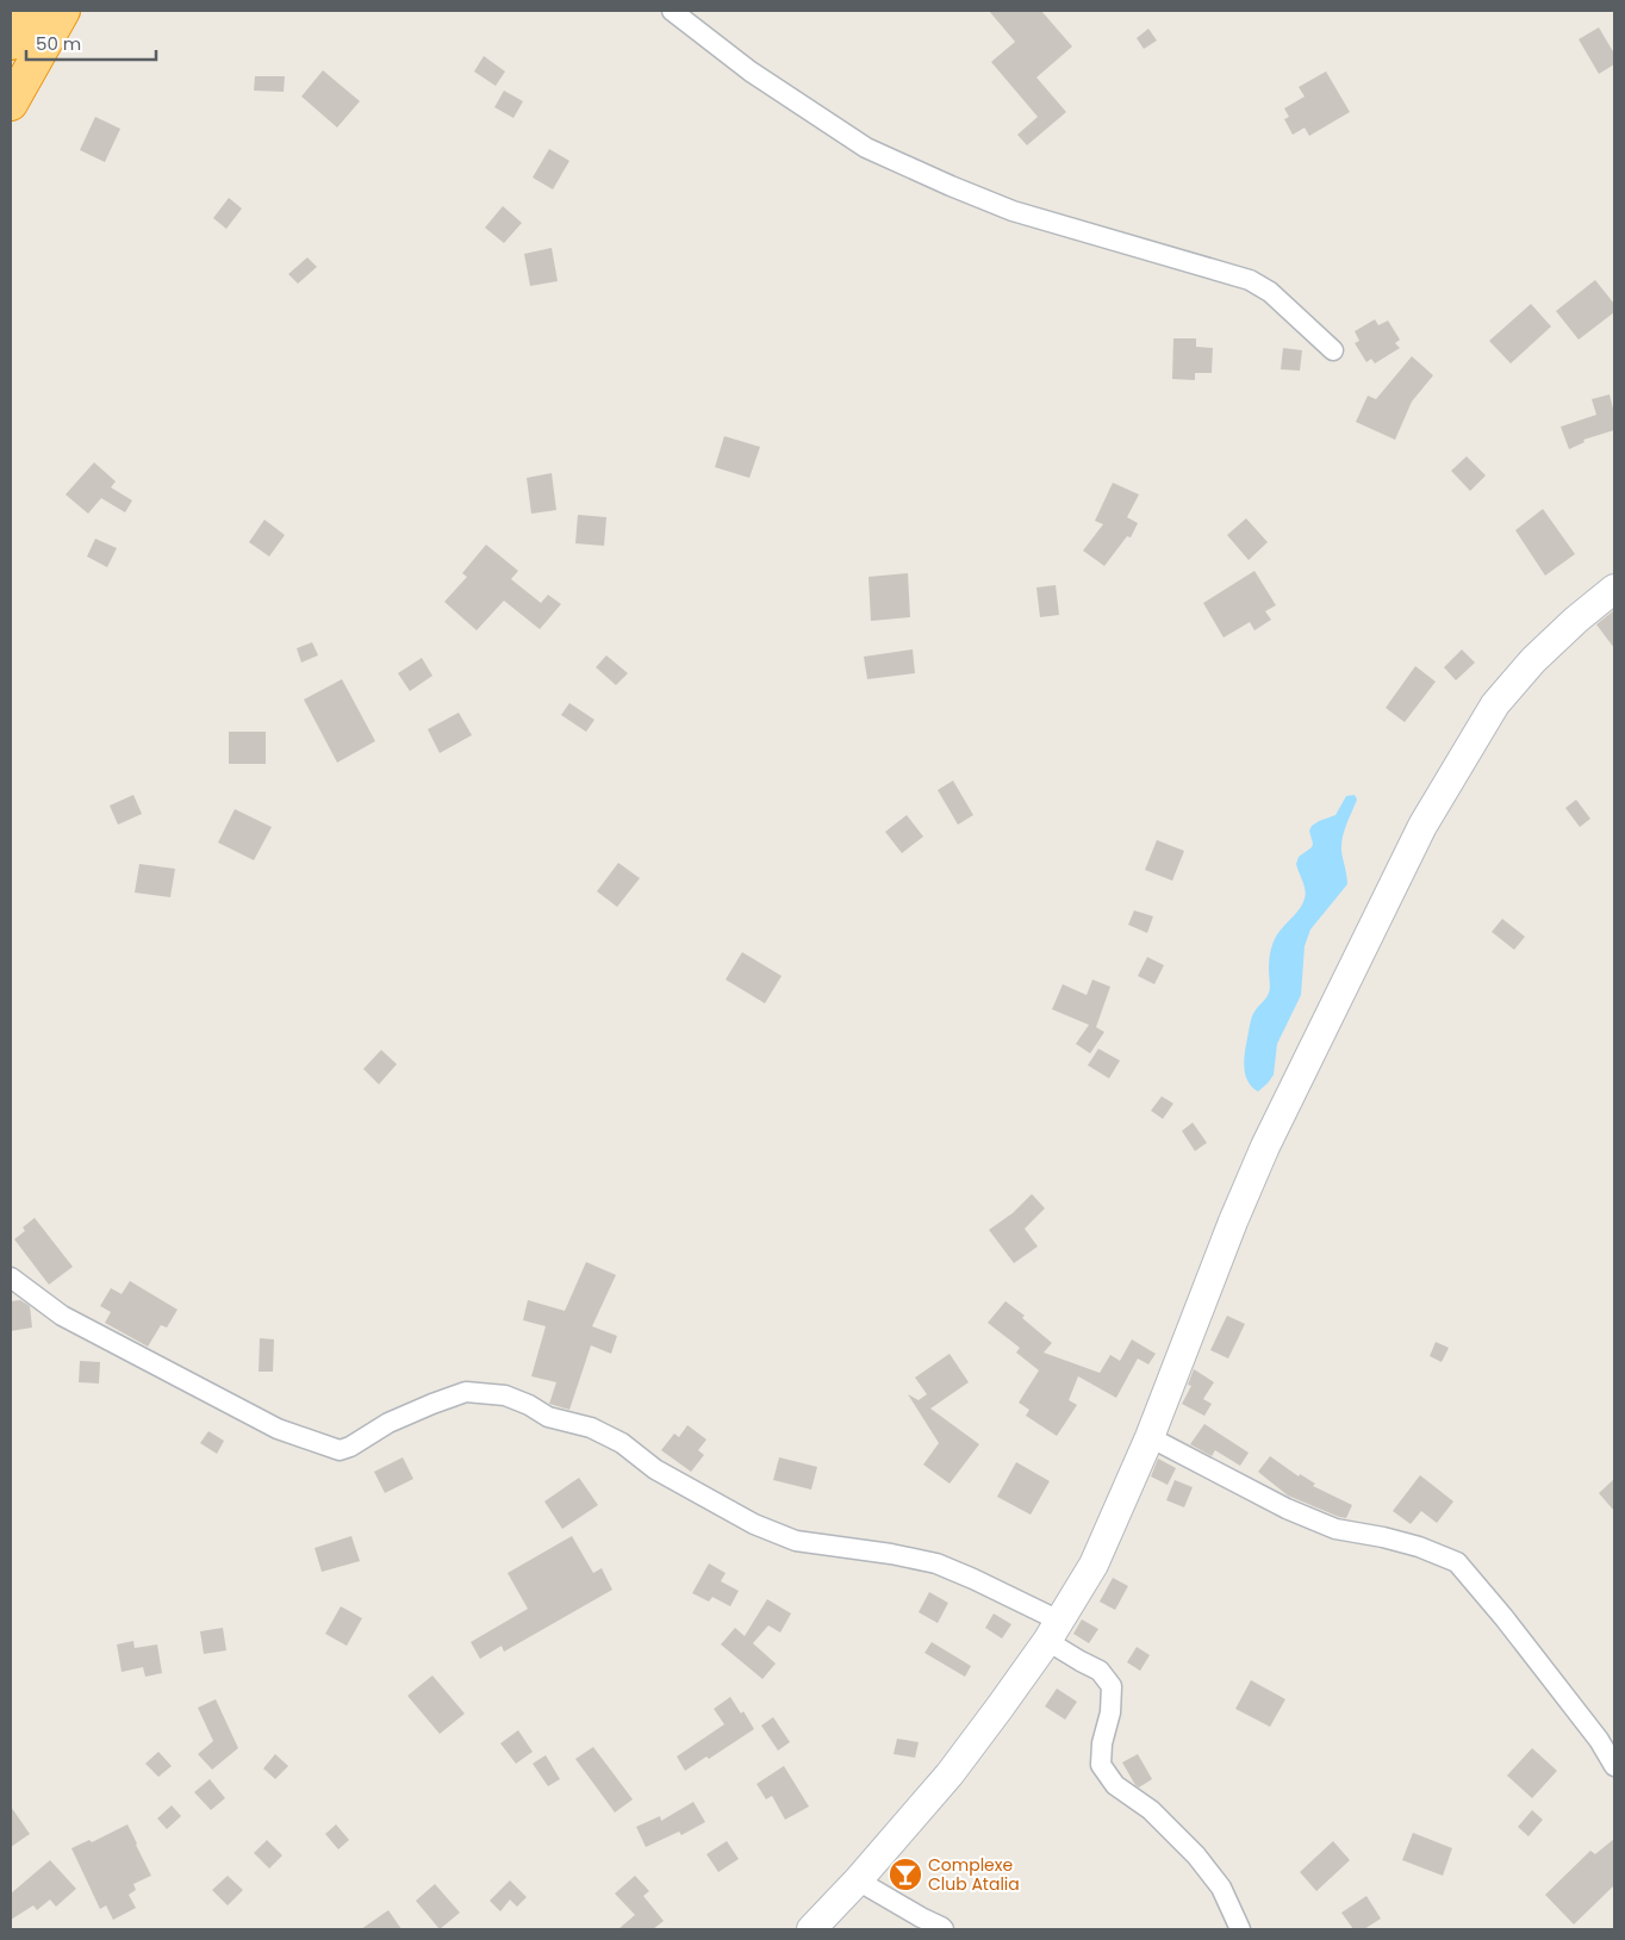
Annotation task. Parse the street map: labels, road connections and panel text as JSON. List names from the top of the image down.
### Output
{
  "places": {
    "bar": ["Complexe Club Atalia"]
  },
  "scale_bar": "50 m"
}
